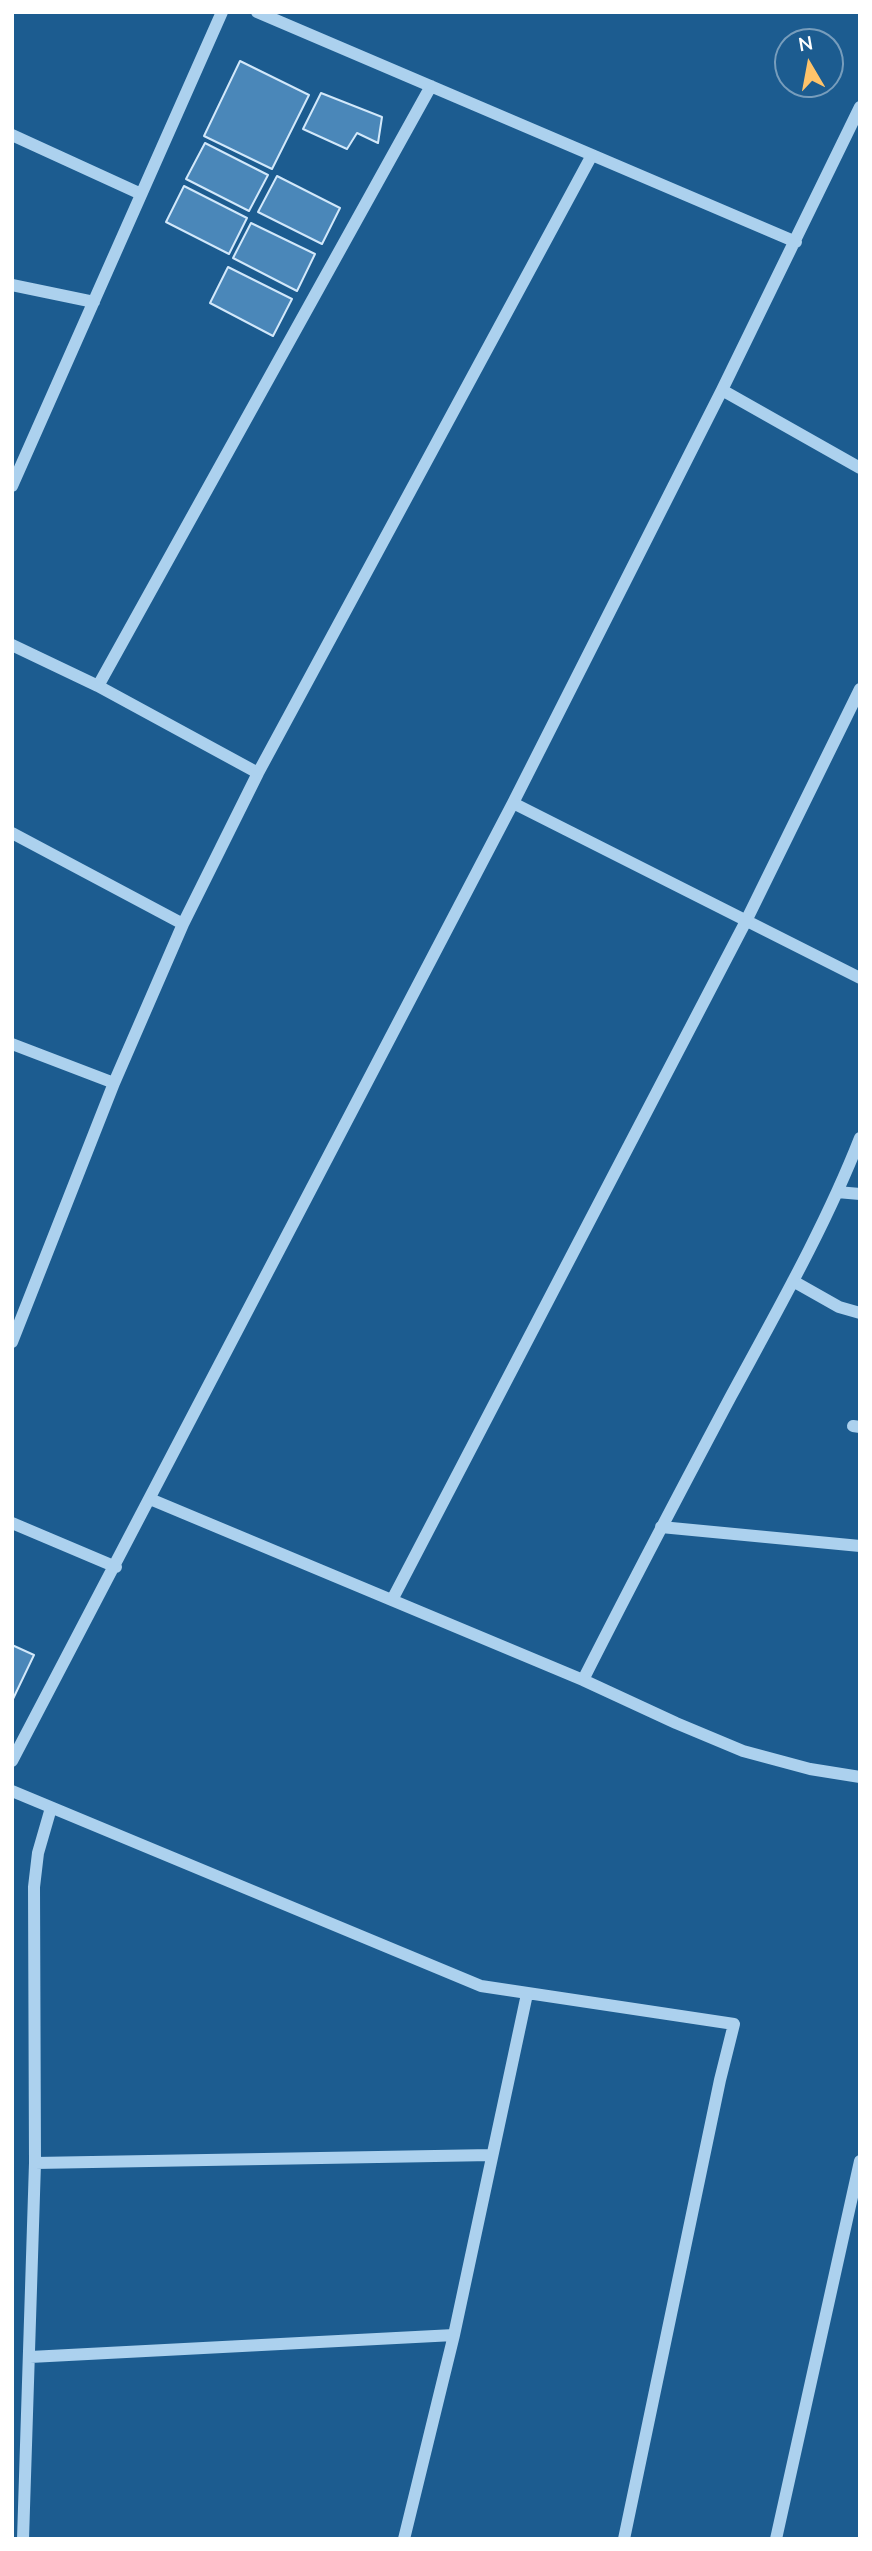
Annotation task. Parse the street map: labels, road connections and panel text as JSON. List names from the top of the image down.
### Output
{
  "north": "top"
}
